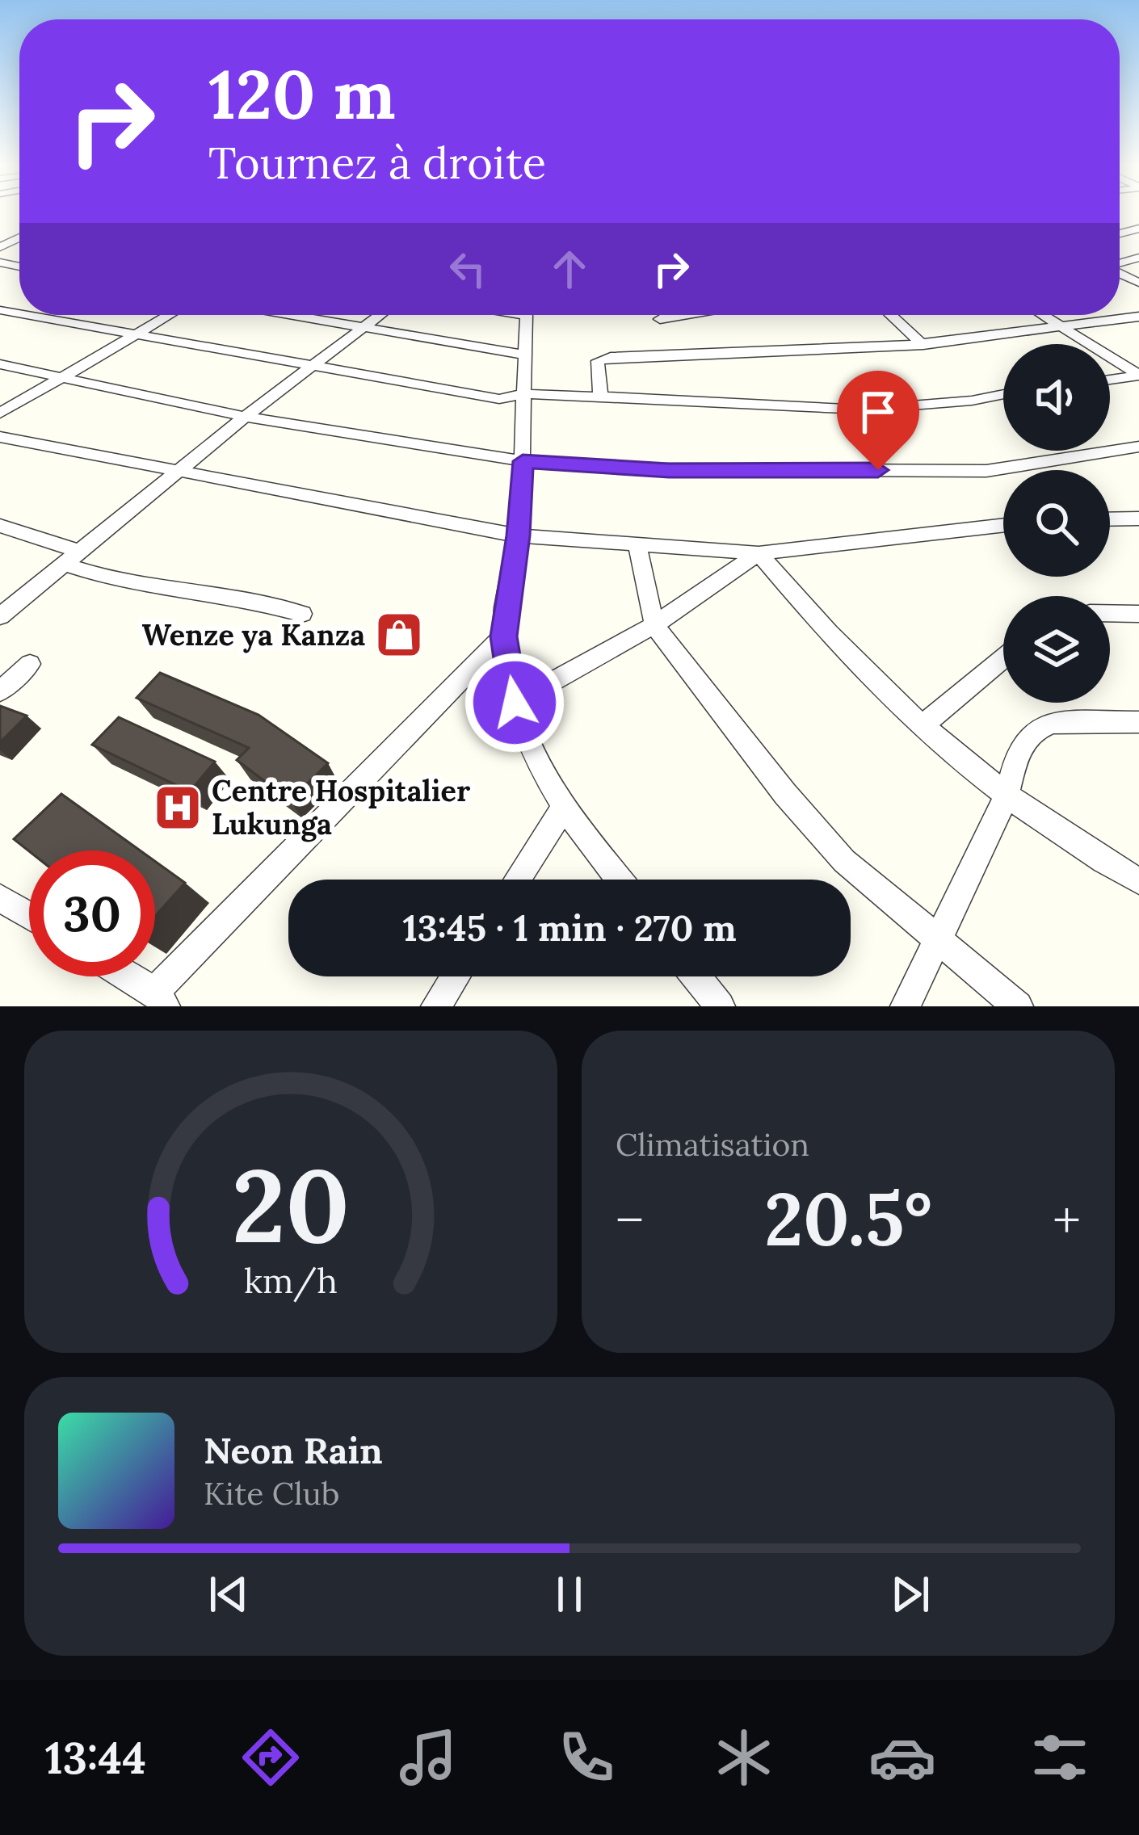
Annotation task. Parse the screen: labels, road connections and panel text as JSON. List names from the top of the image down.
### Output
{
  "places": {
    "shop": ["Wenze ya Kanza"],
    "hospital": ["Centre Hospitalier Lukunga"]
  },
  "page": {
    "turn": ["120 m", "Tournez à droite"],
    "limit": "30",
    "trip": "13:45 · 1 min · 270 m",
    "tile": "Climatisation",
    "heat": ["−", "20.5°", "+"],
    "song": ["Neon Rain", "Kite Club"],
    "tabs": "13:44",
    "gauge": ["20", "km/h"]
  }
}
